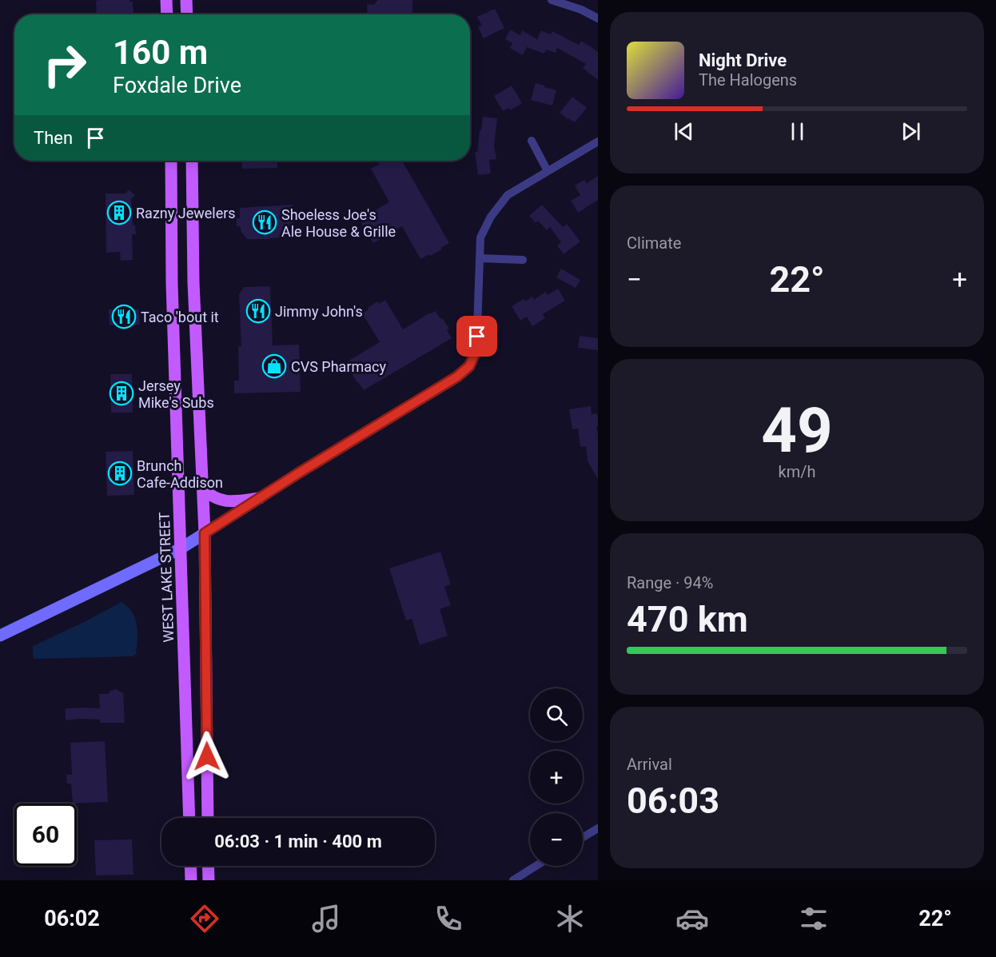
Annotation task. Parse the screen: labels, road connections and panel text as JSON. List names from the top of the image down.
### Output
{
  "streets": {
    "main road": ["WEST LAKE STREET"]
  },
  "places": {
    "building": ["Razny Jewelers", "Jersey Mike's Subs", "Brunch Cafe-Addison"],
    "restaurant": ["Shoeless Joe's Ale House & Grille", "Jimmy John's", "Taco 'bout it"],
    "shop": ["CVS Pharmacy"]
  },
  "page": {
    "turn": ["160 m", "Foxdale Drive"],
    "song": ["Night Drive", "The Halogens"],
    "then": "Then",
    "tile": [
      "Climate",
      ["49", "km/h"],
      ["Range · 94%", "470 km"],
      ["Arrival", "06:03"]
    ],
    "heat": ["−", "22°", "+"],
    "map_buttons": ["+", "−"],
    "limit": "60",
    "trip": "06:03 · 1 min · 400 m",
    "tabs": ["06:02", "22°"]
  }
}
